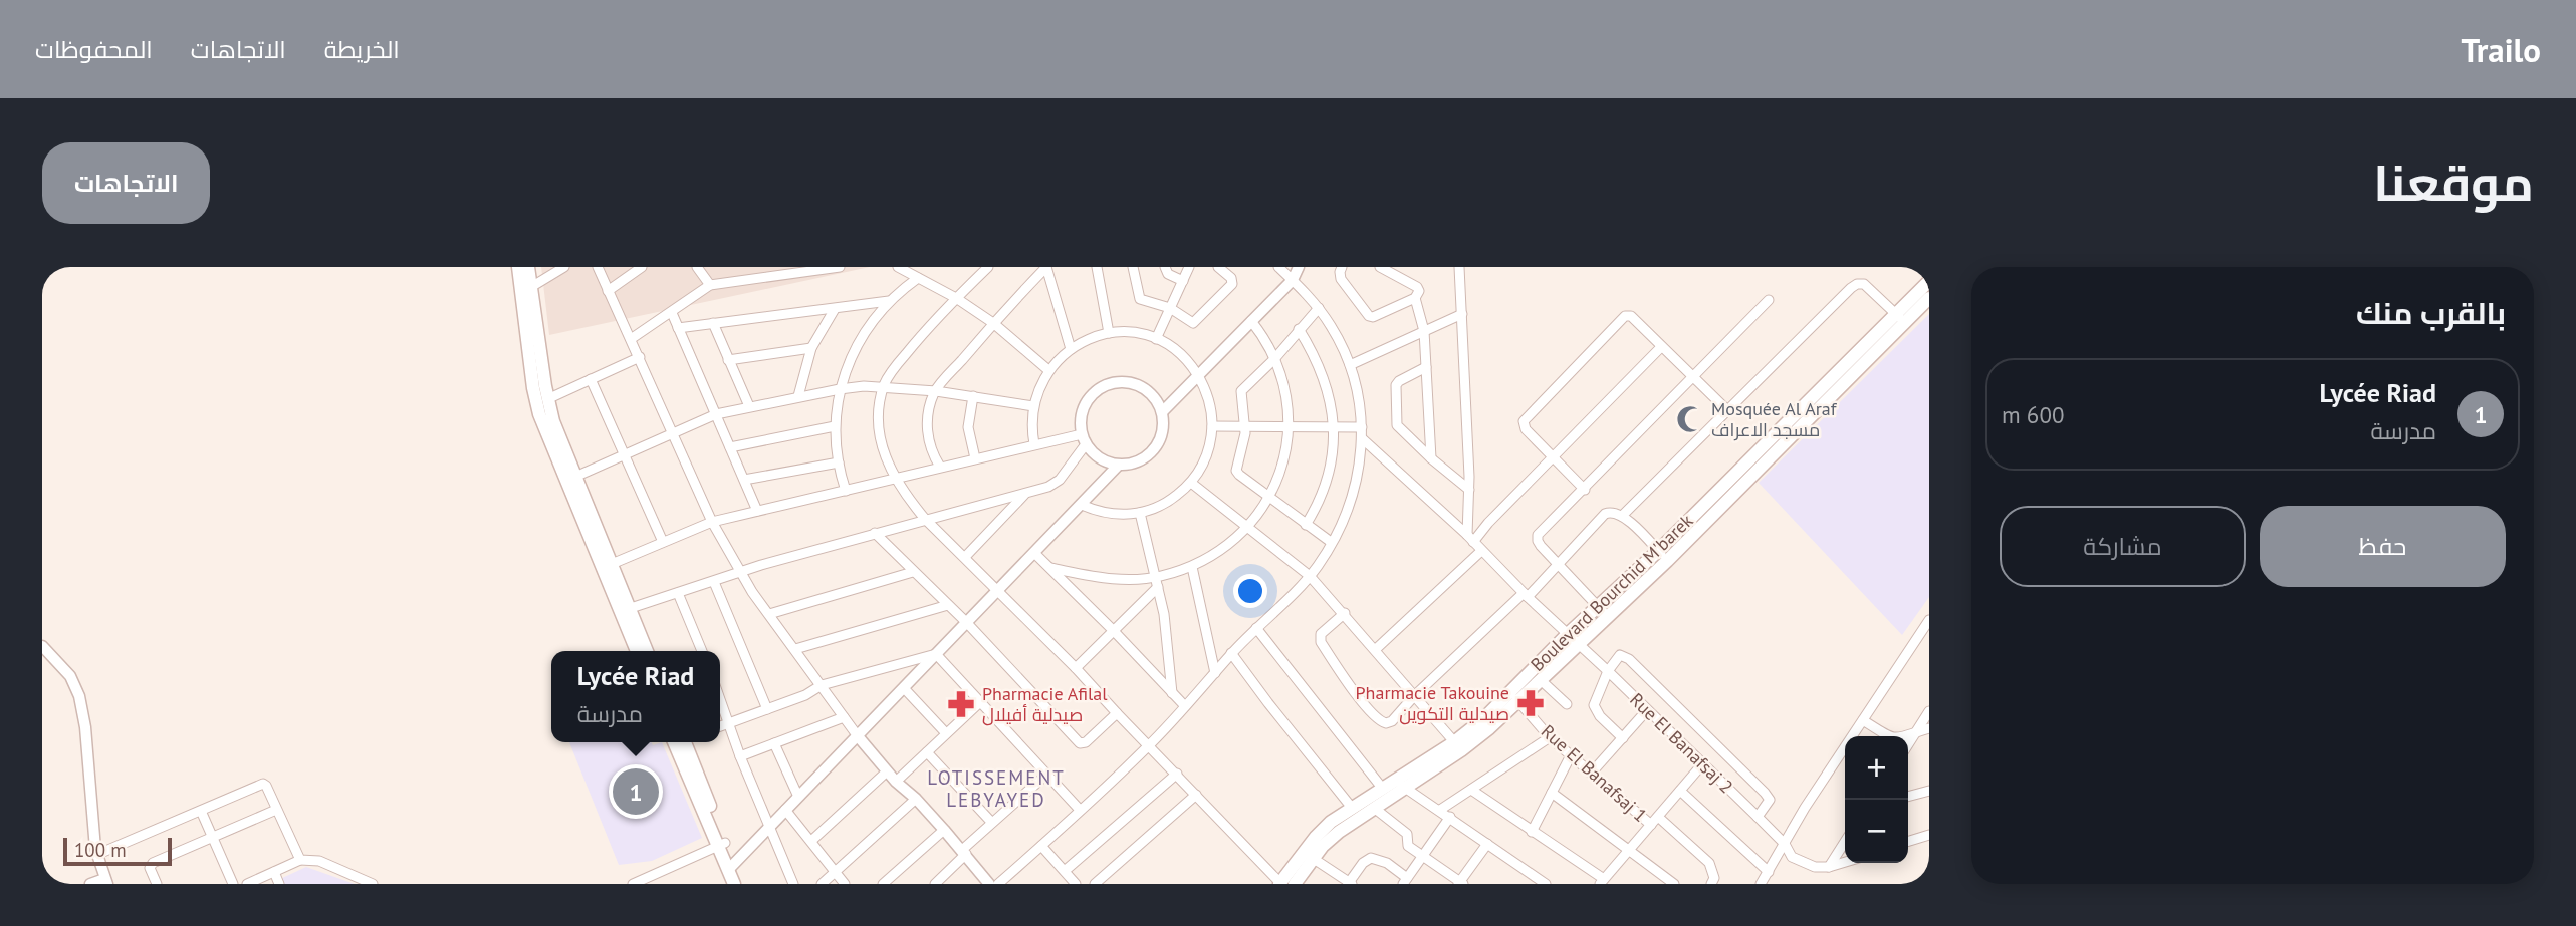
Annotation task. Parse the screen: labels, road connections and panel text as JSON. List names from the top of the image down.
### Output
{
  "streets": {
    "main road": ["Boulevard Bourchid M'barek"],
    "street": ["Rue El Banafsaj 2", "Rue El Banafsaj 1"]
  },
  "crossings": [
    ["Boulevard Bourchid M'barek", "Rue El Banafsaj 2"],
    ["Boulevard Bourchid M'barek", "Rue El Banafsaj 1"]
  ],
  "districts": ["LOTISSEMENT LEBYAYED"],
  "places": {
    "mosque": ["Mosquée Al Araf مسجد الاعراف"],
    "pharmacy": ["Pharmacie Takouine صيدلية التكوين", "Pharmacie Afilal صيدلية أفيلال"]
  },
  "scale_bar": "100 m",
  "page": {
    "header": "Trailo",
    "nav": ["الخريطة", "الاتجاهات", "المحفوظات"],
    "title": "موقعنا",
    "buttons": [
      "الاتجاهات",
      ["حفظ", "مشاركة"]
    ],
    "heading": "بالقرب منك",
    "list": [
      {
        "mark": "1",
        "name": "Lycée Riad",
        "note": "مدرسة",
        "value": "600 m"
      }
    ],
    "popup": ["Lycée Riad", "مدرسة"],
    "map_buttons": ["+", "−"],
    "pins": "1",
    "scale": "100 m"
  }
}
